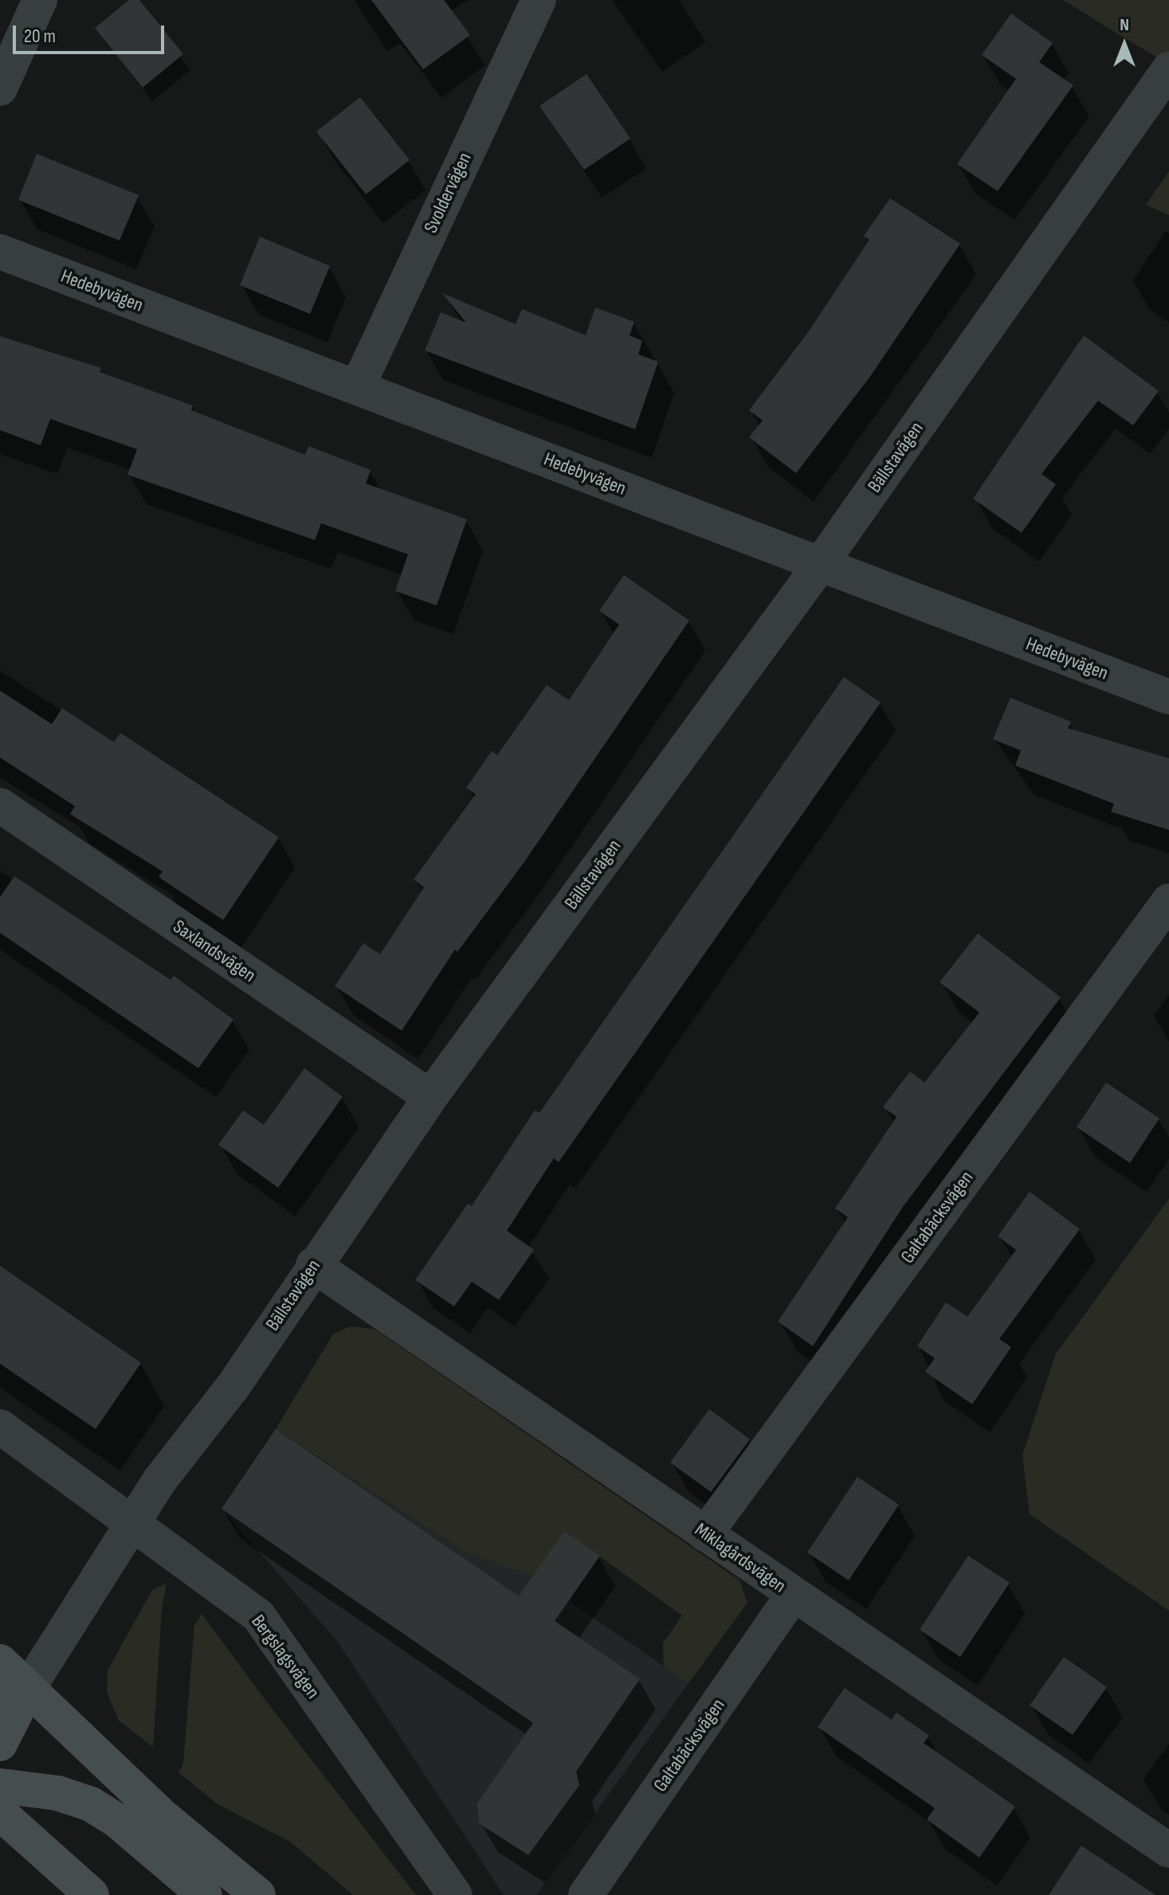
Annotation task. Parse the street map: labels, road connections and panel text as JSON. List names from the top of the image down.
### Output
{
  "streets": {
    "street": [
      "Svoldervägen",
      "Hedebyvägen",
      "Bällstavägen",
      "Saxlandsvägen",
      "Galtabäcksvägen",
      "Miklagårdsvägen",
      "Bergslagsvägen"
    ]
  },
  "crossings": [
    ["Svoldervägen", "Hedebyvägen"],
    ["Hedebyvägen", "Bällstavägen"],
    ["Bällstavägen", "Saxlandsvägen"],
    ["Bällstavägen", "Miklagårdsvägen"],
    ["Bällstavägen", "Bergslagsvägen"],
    ["Galtabäcksvägen", "Miklagårdsvägen"]
  ],
  "scale_bar": "20 m",
  "north": "top"
}
